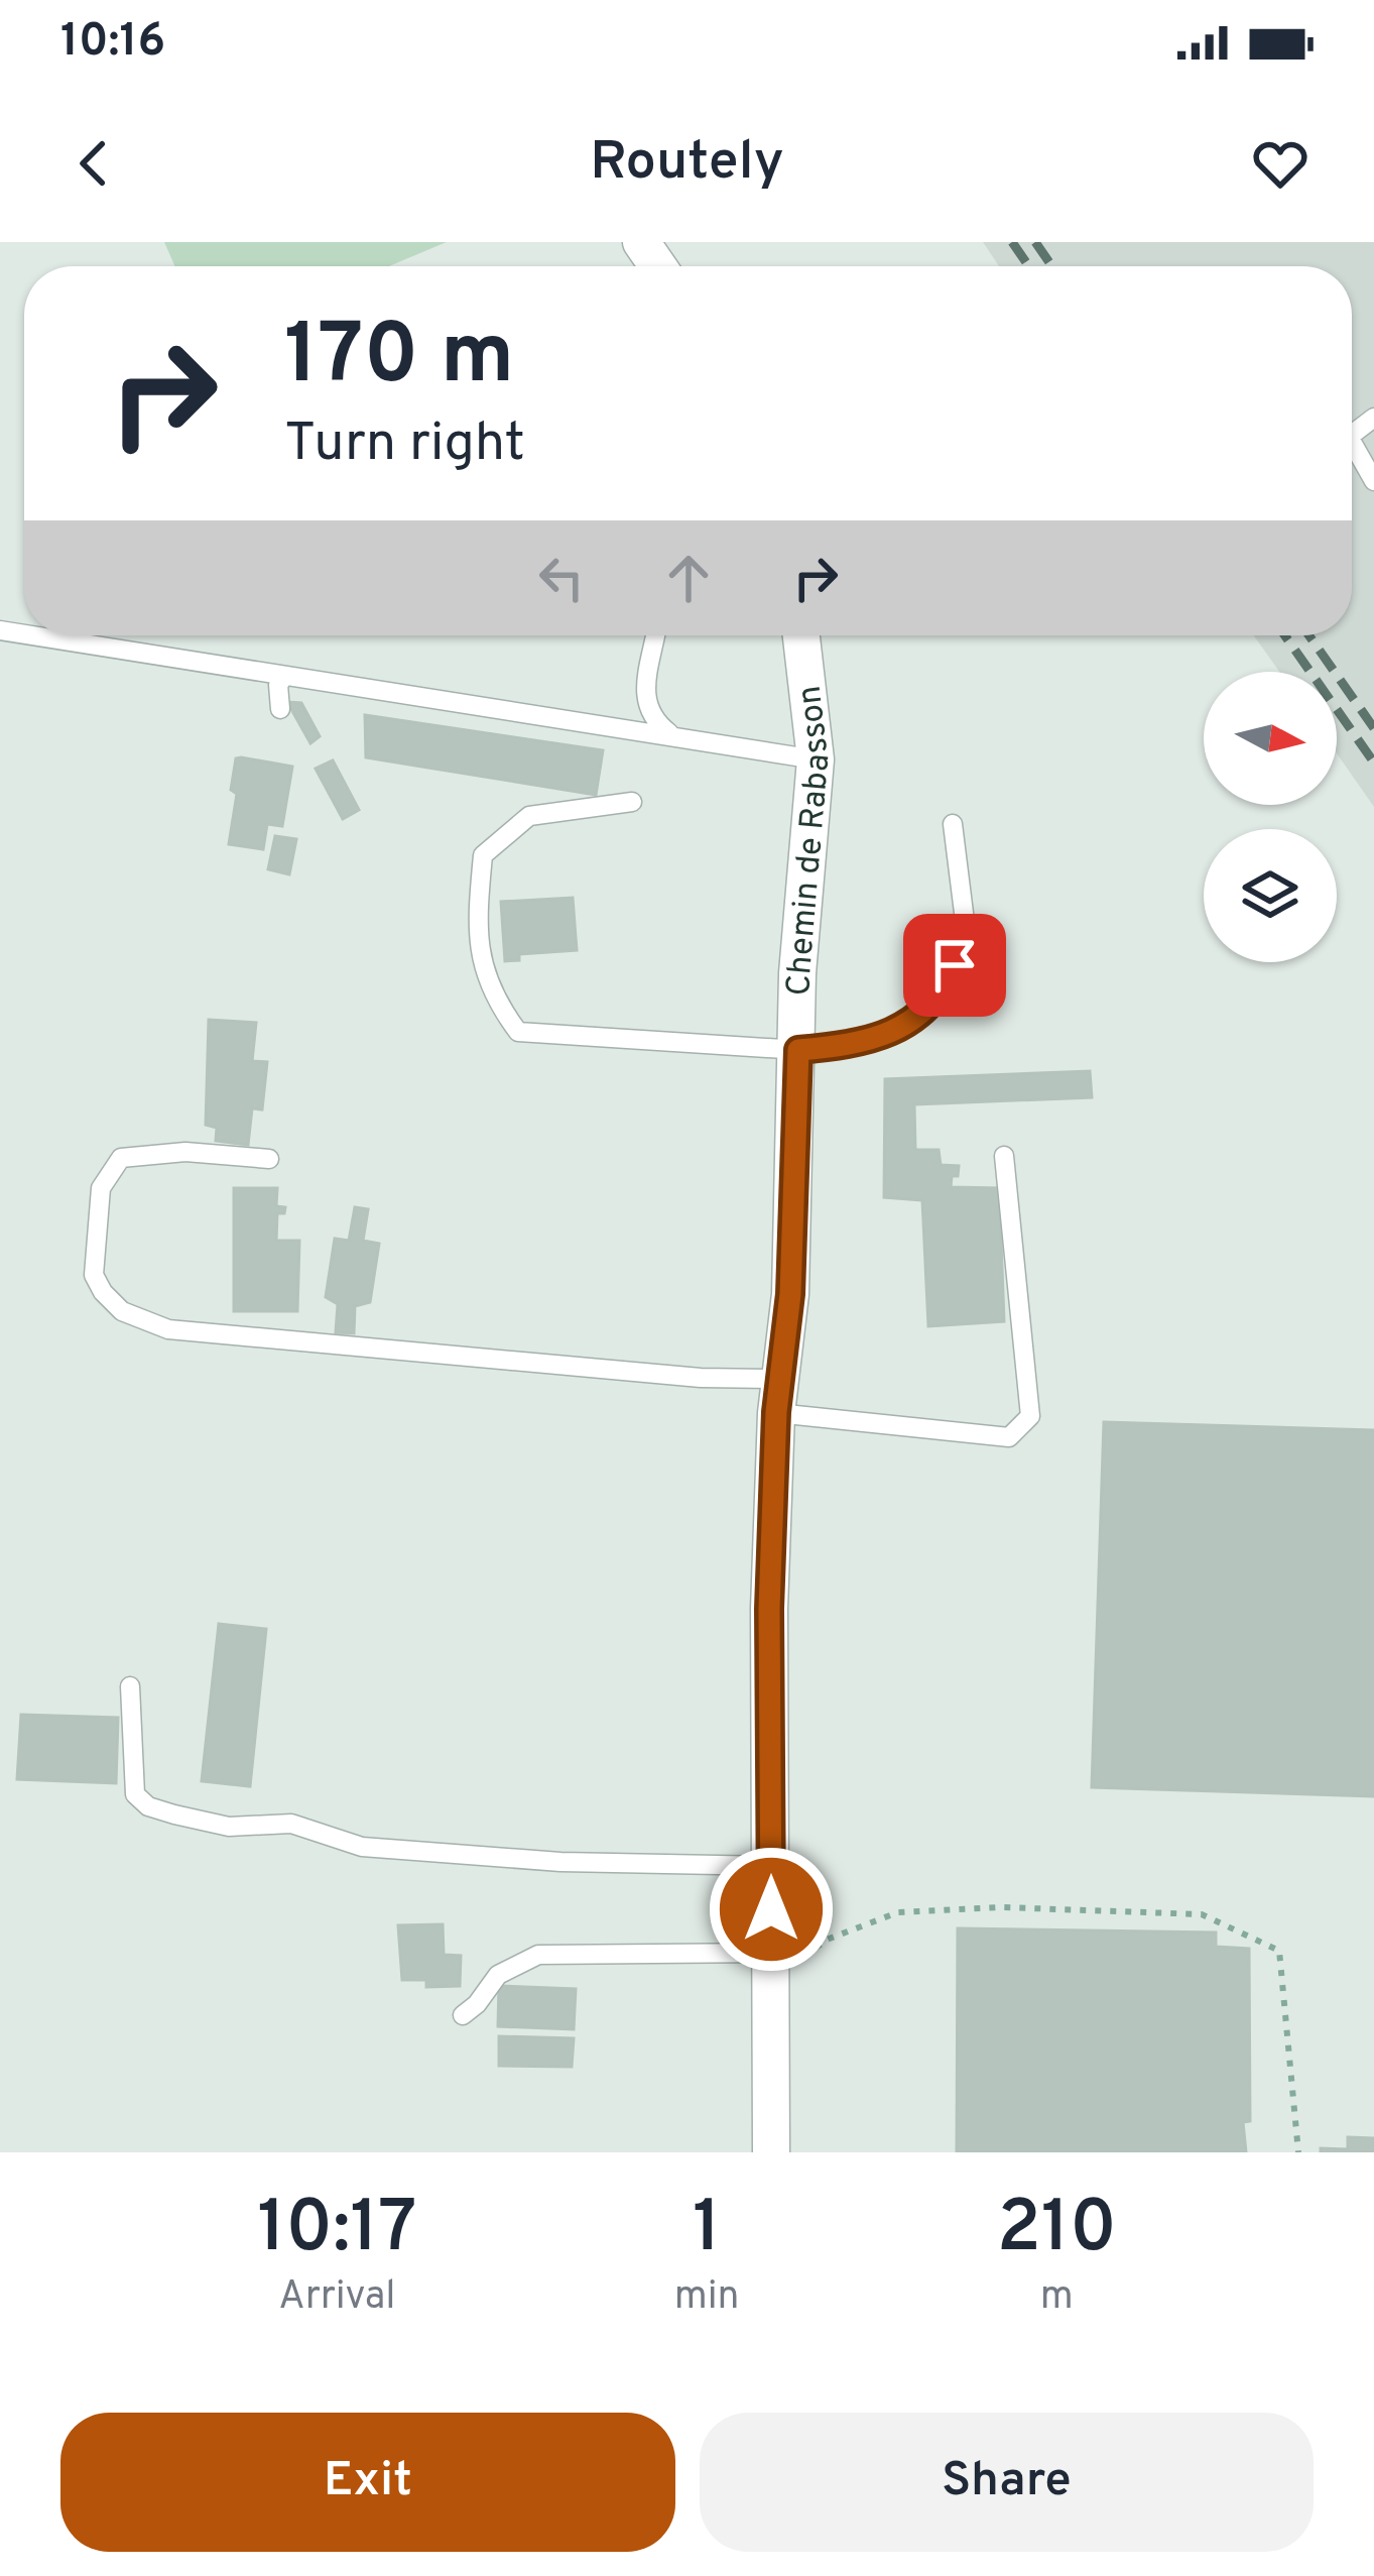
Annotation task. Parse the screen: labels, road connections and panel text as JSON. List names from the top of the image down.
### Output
{
  "streets": {
    "street": ["Chemin de Rabasson"]
  },
  "north": "right",
  "page": {
    "status": "10:16",
    "header": "Routely",
    "turn": ["170 m", "Turn right"],
    "eta": [
      "10:17",
      "Arrival",
      "1",
      "min",
      "210",
      "m"
    ],
    "buttons": ["Exit", "Share"]
  }
}
